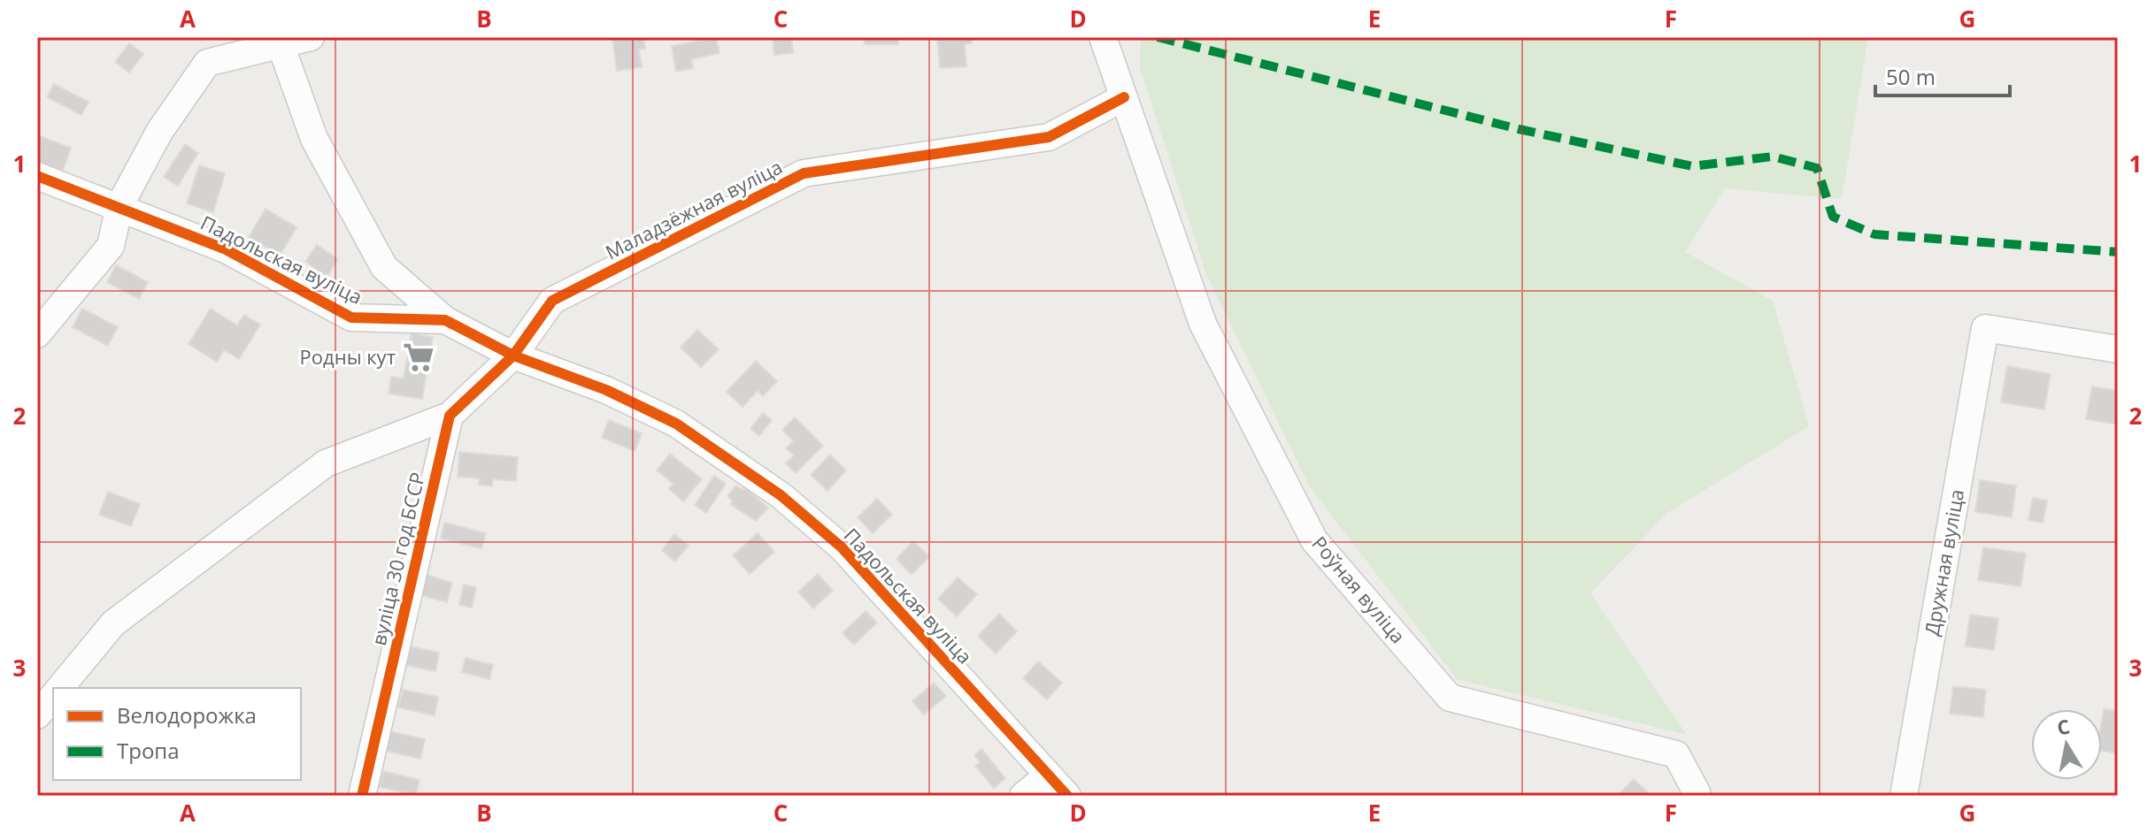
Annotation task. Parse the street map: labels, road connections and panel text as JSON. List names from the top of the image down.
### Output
{
  "streets": {
    "street": [
      "Маладзёжная вуліца",
      "Падольская вуліца",
      "вуліца 30 год БССР",
      "Дружная вуліца",
      "Роўная вуліца"
    ]
  },
  "crossings": [
    ["Маладзёжная вуліца", "Падольская вуліца"],
    ["Маладзёжная вуліца", "Роўная вуліца"]
  ],
  "places": {
    "supermarket": ["Родны кут"]
  },
  "legend": ["Велодорожка", "Тропа"],
  "scale_bar": "50 m",
  "north": "top",
  "grid": {
    "columns": [
      "A",
      "B",
      "C",
      "D",
      "E",
      "F",
      "G"
    ],
    "rows": ["1", "2", "3"]
  }
}
